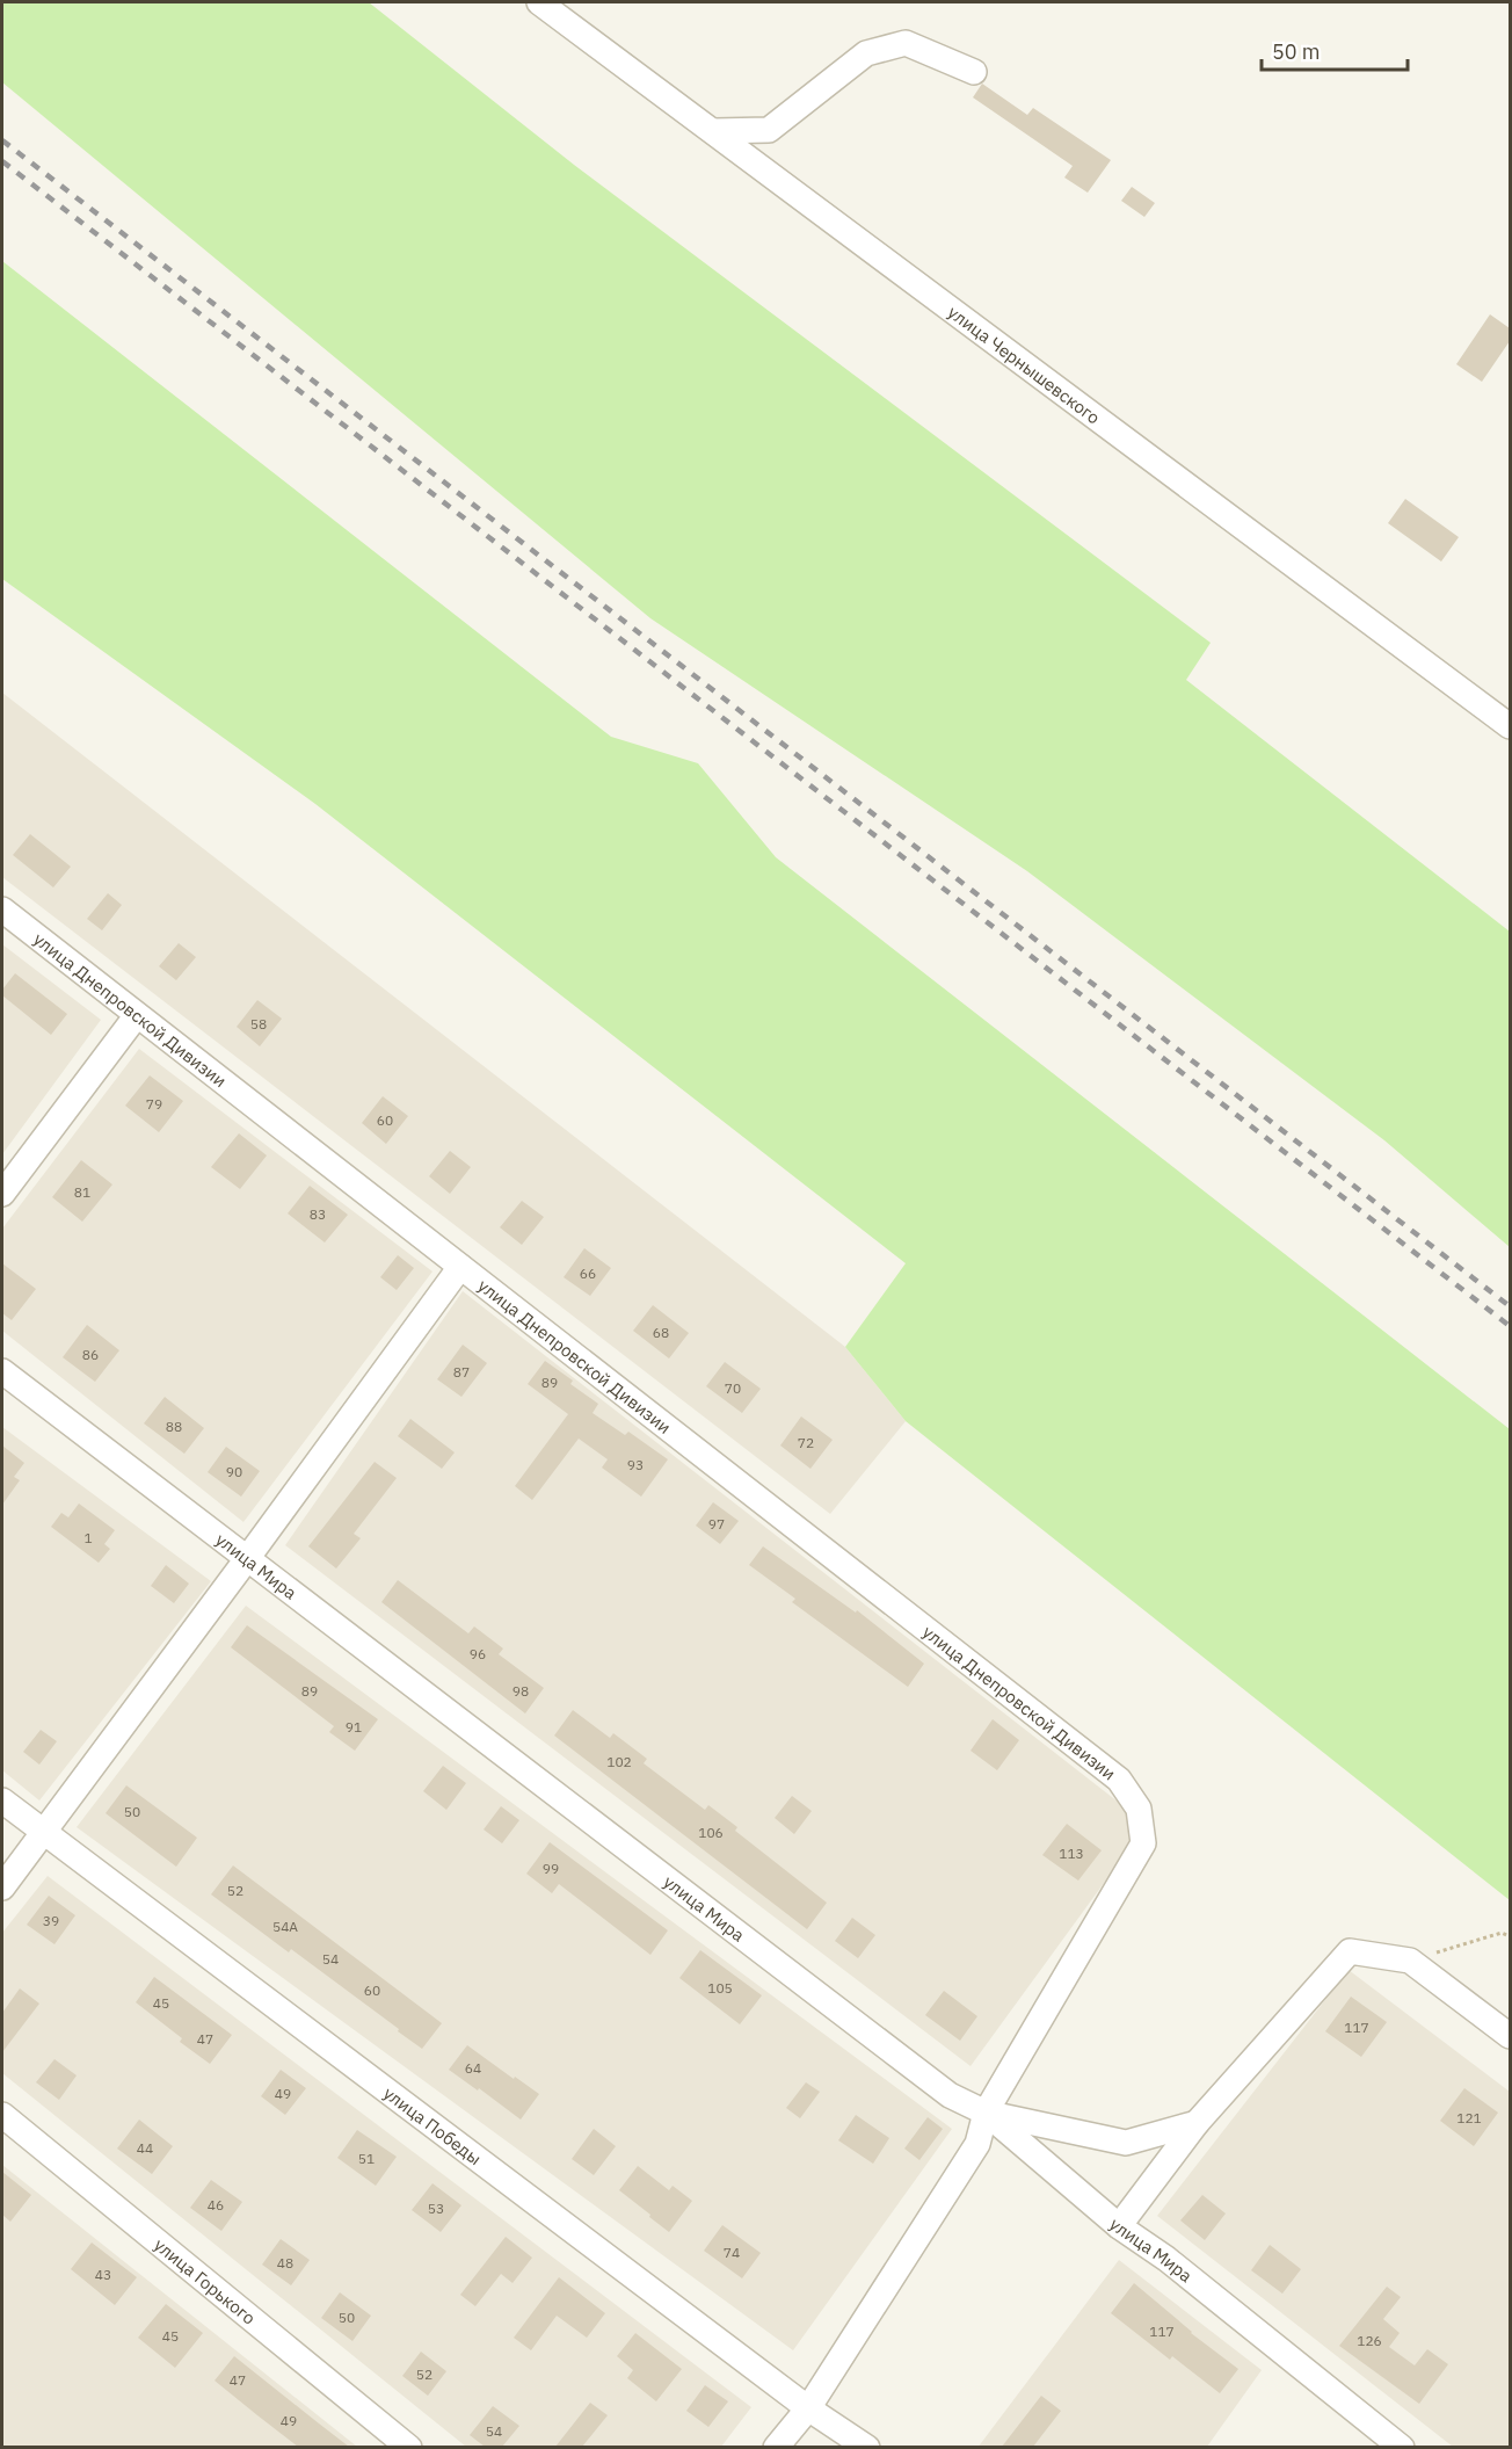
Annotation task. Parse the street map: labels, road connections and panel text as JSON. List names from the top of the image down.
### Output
{
  "streets": {
    "street": [
      "улица Чернышевского",
      "улица Днепровской Дивизии",
      "улица Мира",
      "улица Победы",
      "улица Горького"
    ]
  },
  "crossings": [
    ["улица Днепровской Дивизии", "улица Мира"]
  ],
  "house_numbers": [
    "58",
    "79",
    "60",
    "81",
    "83",
    "66",
    "68",
    "86",
    "87",
    "89",
    "70",
    "88",
    "72",
    "93",
    "90",
    "97",
    "1",
    "96",
    "89",
    "98",
    "91",
    "102",
    "50",
    "106",
    "113",
    "99",
    "52",
    "39",
    "54А",
    "54",
    "105",
    "60",
    "45",
    "117",
    "47",
    "64",
    "49",
    "121",
    "44",
    "51",
    "46",
    "53",
    "74",
    "48",
    "43",
    "50",
    "117",
    "45",
    "126",
    "52",
    "47",
    "49",
    "54"
  ],
  "scale_bar": "50 m"
}
